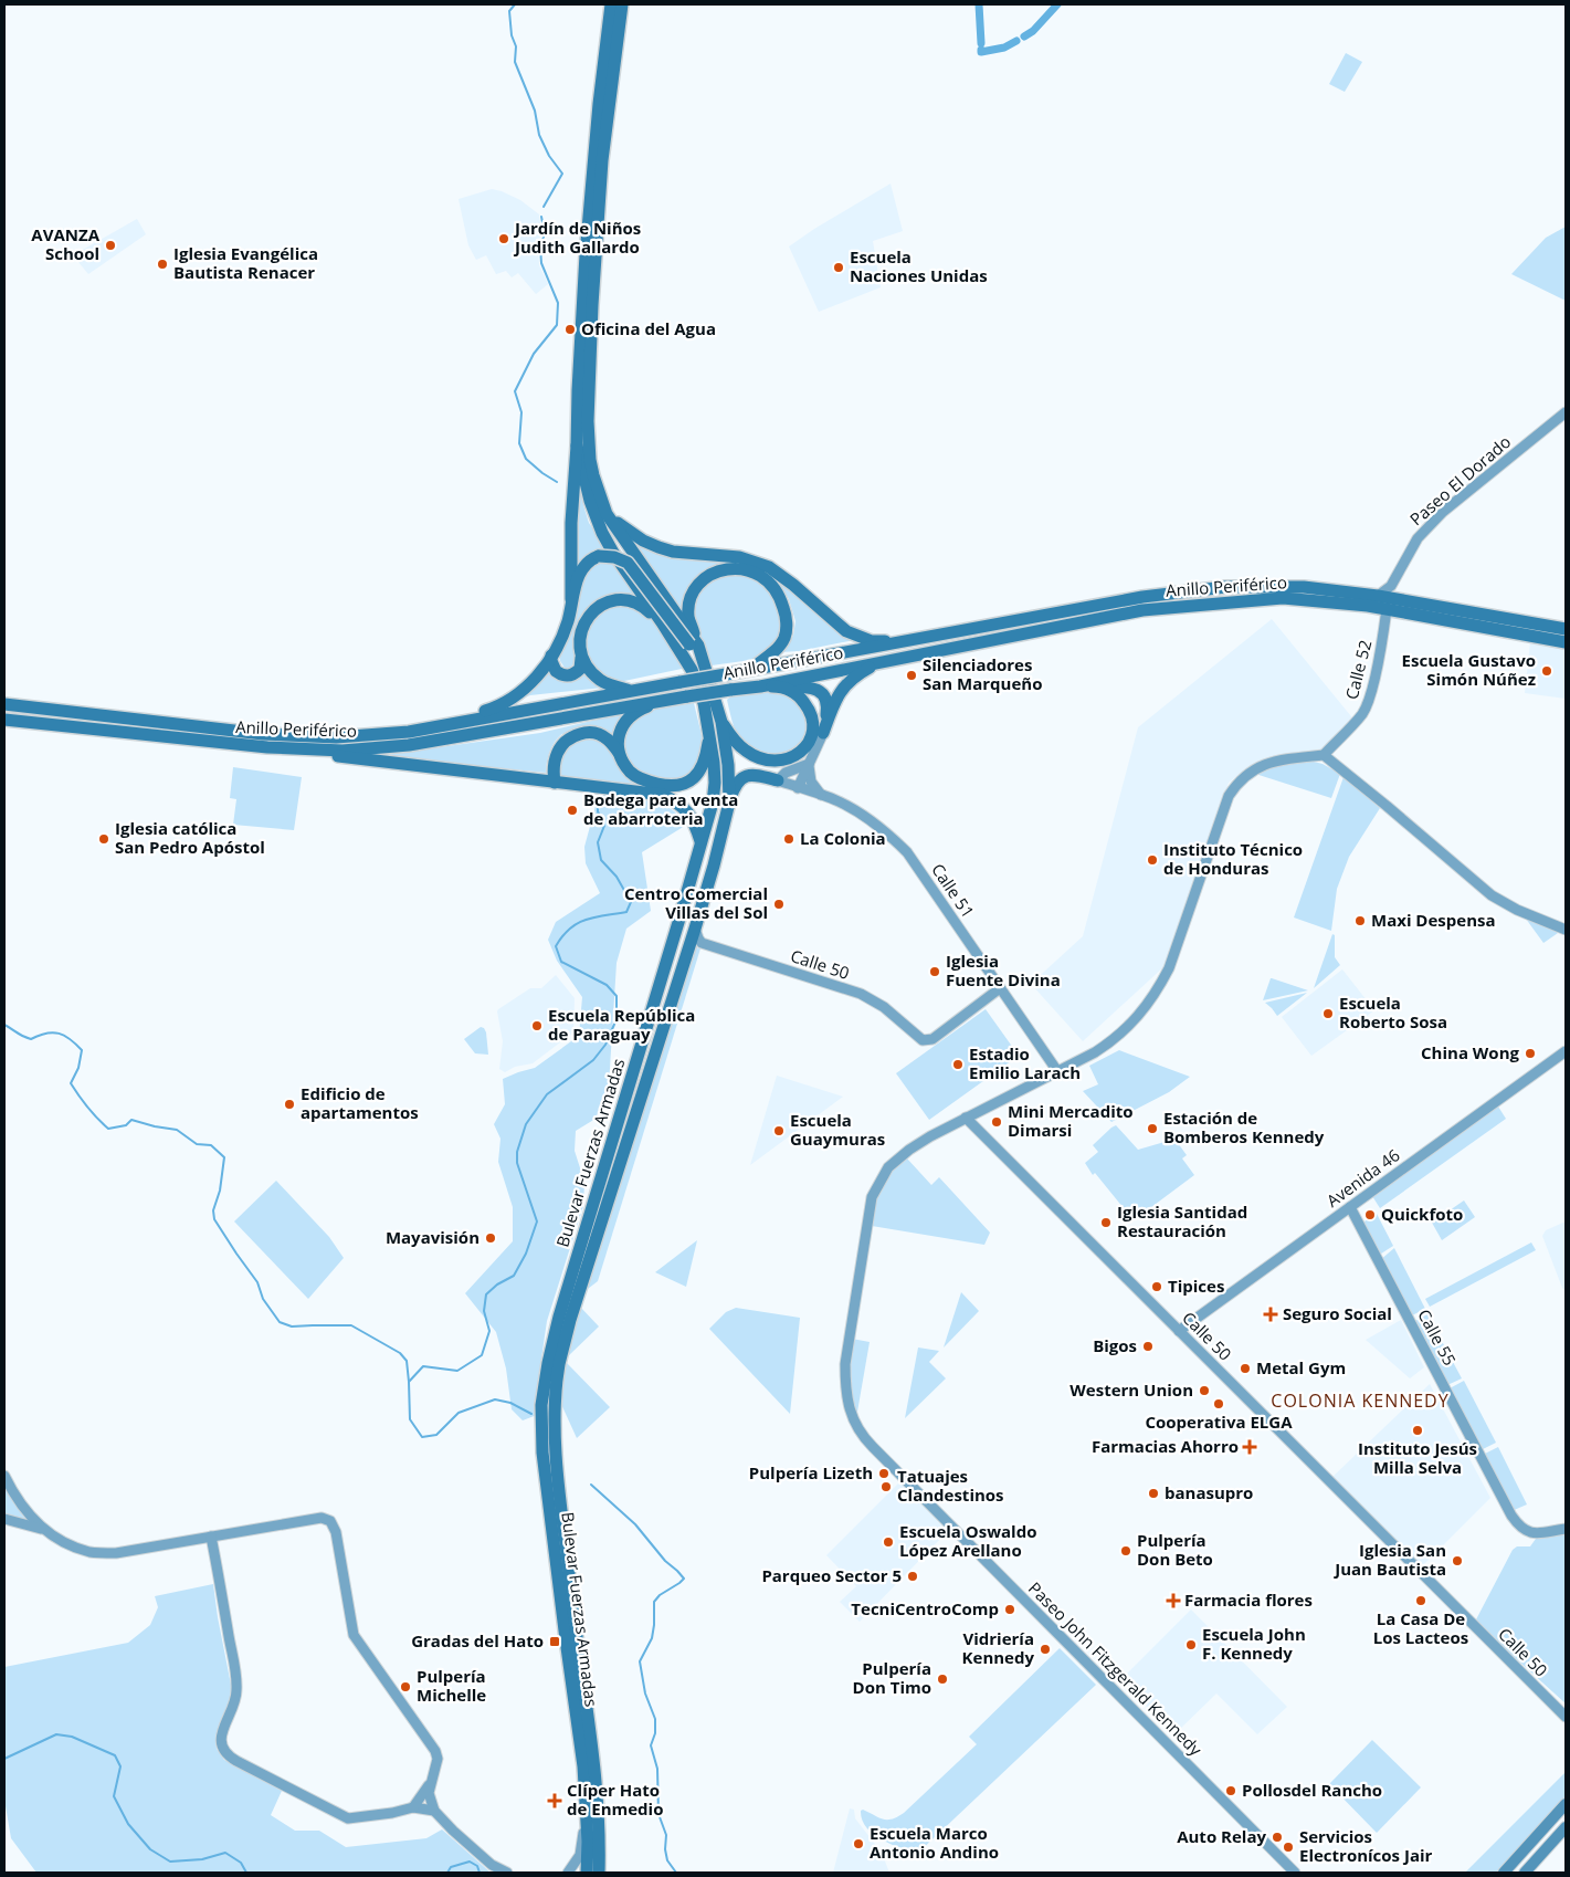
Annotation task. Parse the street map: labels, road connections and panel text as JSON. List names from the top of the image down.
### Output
{
  "streets": {
    "highway": ["Anillo Periférico", "Bulevar Fuerzas Armadas"],
    "street": [
      "Paseo El Dorado",
      "Calle 52",
      "Calle 51",
      "Calle 50",
      "Avenida 46",
      "Calle 55",
      "Paseo John Fitzgerald Kennedy"
    ]
  },
  "crossings": [
    ["Paseo El Dorado", "Anillo Periférico"],
    ["Anillo Periférico", "Calle 52"],
    ["Calle 52", "Paseo John Fitzgerald Kennedy"],
    ["Calle 51", "Calle 50"],
    ["Calle 51", "Paseo John Fitzgerald Kennedy"],
    ["Calle 50", "Bulevar Fuerzas Armadas"],
    ["Calle 50", "Avenida 46"],
    ["Calle 50", "Paseo John Fitzgerald Kennedy"],
    ["Avenida 46", "Calle 55"]
  ],
  "districts": ["COLONIA KENNEDY"],
  "places": {
    "other": [
      "Jardín de Niños Judith Gallardo",
      "AVANZA School",
      "Iglesia Evangélica Bautista Renacer",
      "Escuela Naciones Unidas",
      "Oficina del Agua",
      "Escuela Gustavo Simón Núñez",
      "Silenciadores San Marqueño",
      "Bodega para venta de abarroteria",
      "Iglesia católica San Pedro Apóstol",
      "La Colonia",
      "Instituto Técnico de Honduras",
      "Centro Comercial Villas del Sol",
      "Maxi Despensa",
      "Iglesia Fuente Divina",
      "Escuela Roberto Sosa",
      "Escuela República de Paraguay",
      "China Wong",
      "Estadio Emilio Larach",
      "Edificio de apartamentos",
      "Mini Mercadito Dimarsi",
      "Estación de Bomberos Kennedy",
      "Escuela Guaymuras",
      "Quickfoto",
      "Iglesia Santidad Restauración",
      "Mayavisión",
      "Tipices",
      "Bigos",
      "Metal Gym",
      "Western Union",
      "Cooperativa ELGA",
      "Instituto Jesús Milla Selva",
      "Pulpería Lizeth",
      "Tatuajes Clandestinos",
      "banasupro",
      "Escuela Oswaldo López Arellano",
      "Pulpería Don Beto",
      "Iglesia San Juan Bautista",
      "Parqueo Sector 5",
      "La Casa De Los Lacteos",
      "TecniCentroComp",
      "Escuela John F. Kennedy",
      "Vidriería Kennedy",
      "Pulpería Don Timo",
      "Pulpería Michelle",
      "Pollosdel Rancho",
      "Auto Relay",
      "Escuela Marco Antonio Andino",
      "Servicios Electronícos Jair"
    ],
    "health": [
      "Seguro Social",
      "Farmacias Ahorro",
      "Farmacia flores",
      "Clíper Hato de Enmedio"
    ],
    "transit": ["Gradas del Hato"]
  }
}
